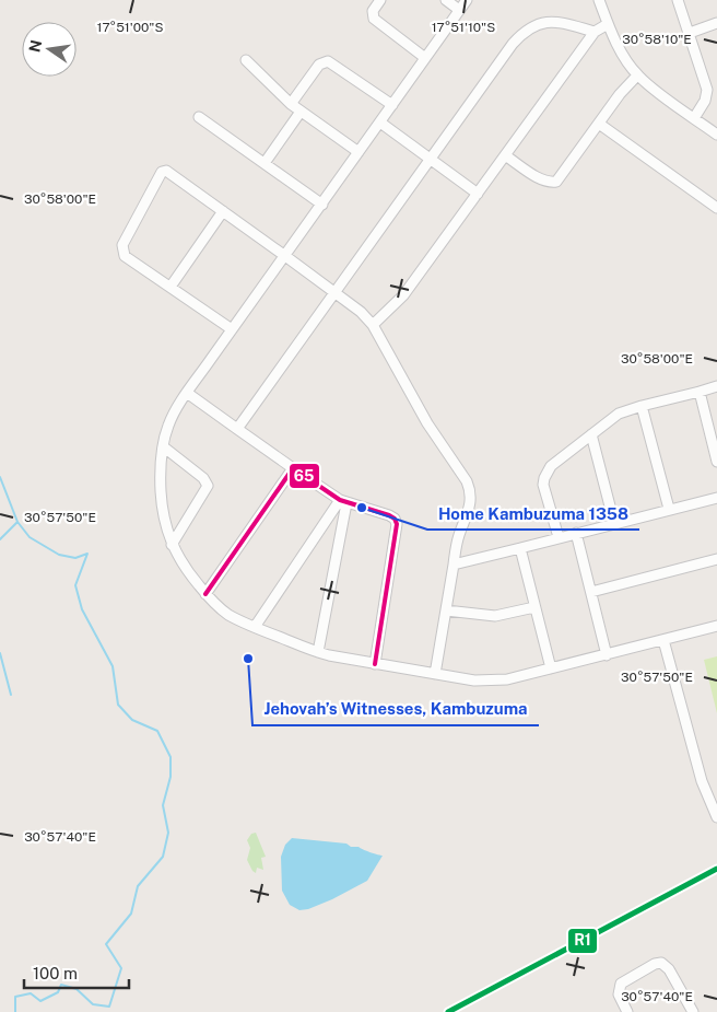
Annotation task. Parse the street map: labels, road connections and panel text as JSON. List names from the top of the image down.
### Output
{
  "places": ["Home Kambuzuma 1358", "Jehovah’s Witnesses, Kambuzuma"],
  "lines": ["transit line 65", "transit line R1"],
  "scale_bar": "100 m",
  "north": "left",
  "coordinates": [
    "17°51'00\"S",
    "17°51'10\"S",
    "30°58'10\"E",
    "30°58'00\"E",
    "30°57'50\"E",
    "30°57'40\"E"
  ]
}
